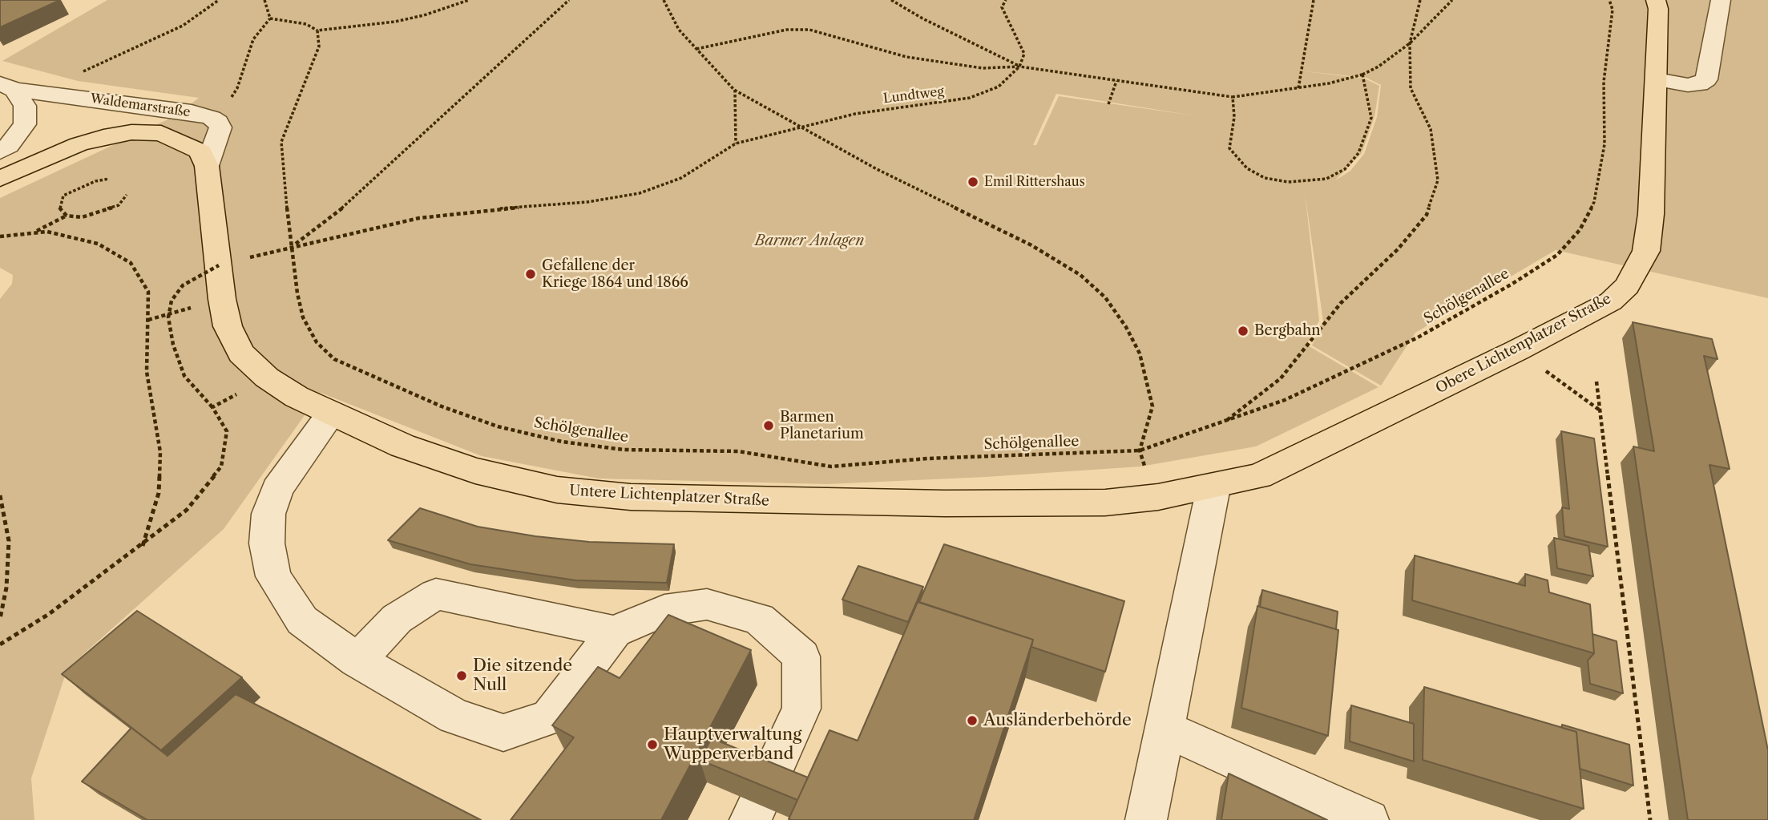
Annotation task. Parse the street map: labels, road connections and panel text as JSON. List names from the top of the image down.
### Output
{
  "streets": {
    "main road": ["Obere Lichtenplatzer Straße", "Untere Lichtenplatzer Straße"],
    "street": ["Waldemarstraße"],
    "path": ["Lundtweg", "Schölgenallee"]
  },
  "crossings": [
    ["Lundtweg", "Schölgenallee"],
    ["Obere Lichtenplatzer Straße", "Untere Lichtenplatzer Straße"]
  ],
  "parks": ["Barmer Anlagen"],
  "places": [
    "Emil Rittershaus",
    "Gefallene der Kriege 1864 und 1866",
    "Bergbahn",
    "Barmen Planetarium",
    "Die sitzende Null",
    "Ausländerbehörde",
    "Hauptverwaltung Wupperverband"
  ]
}
